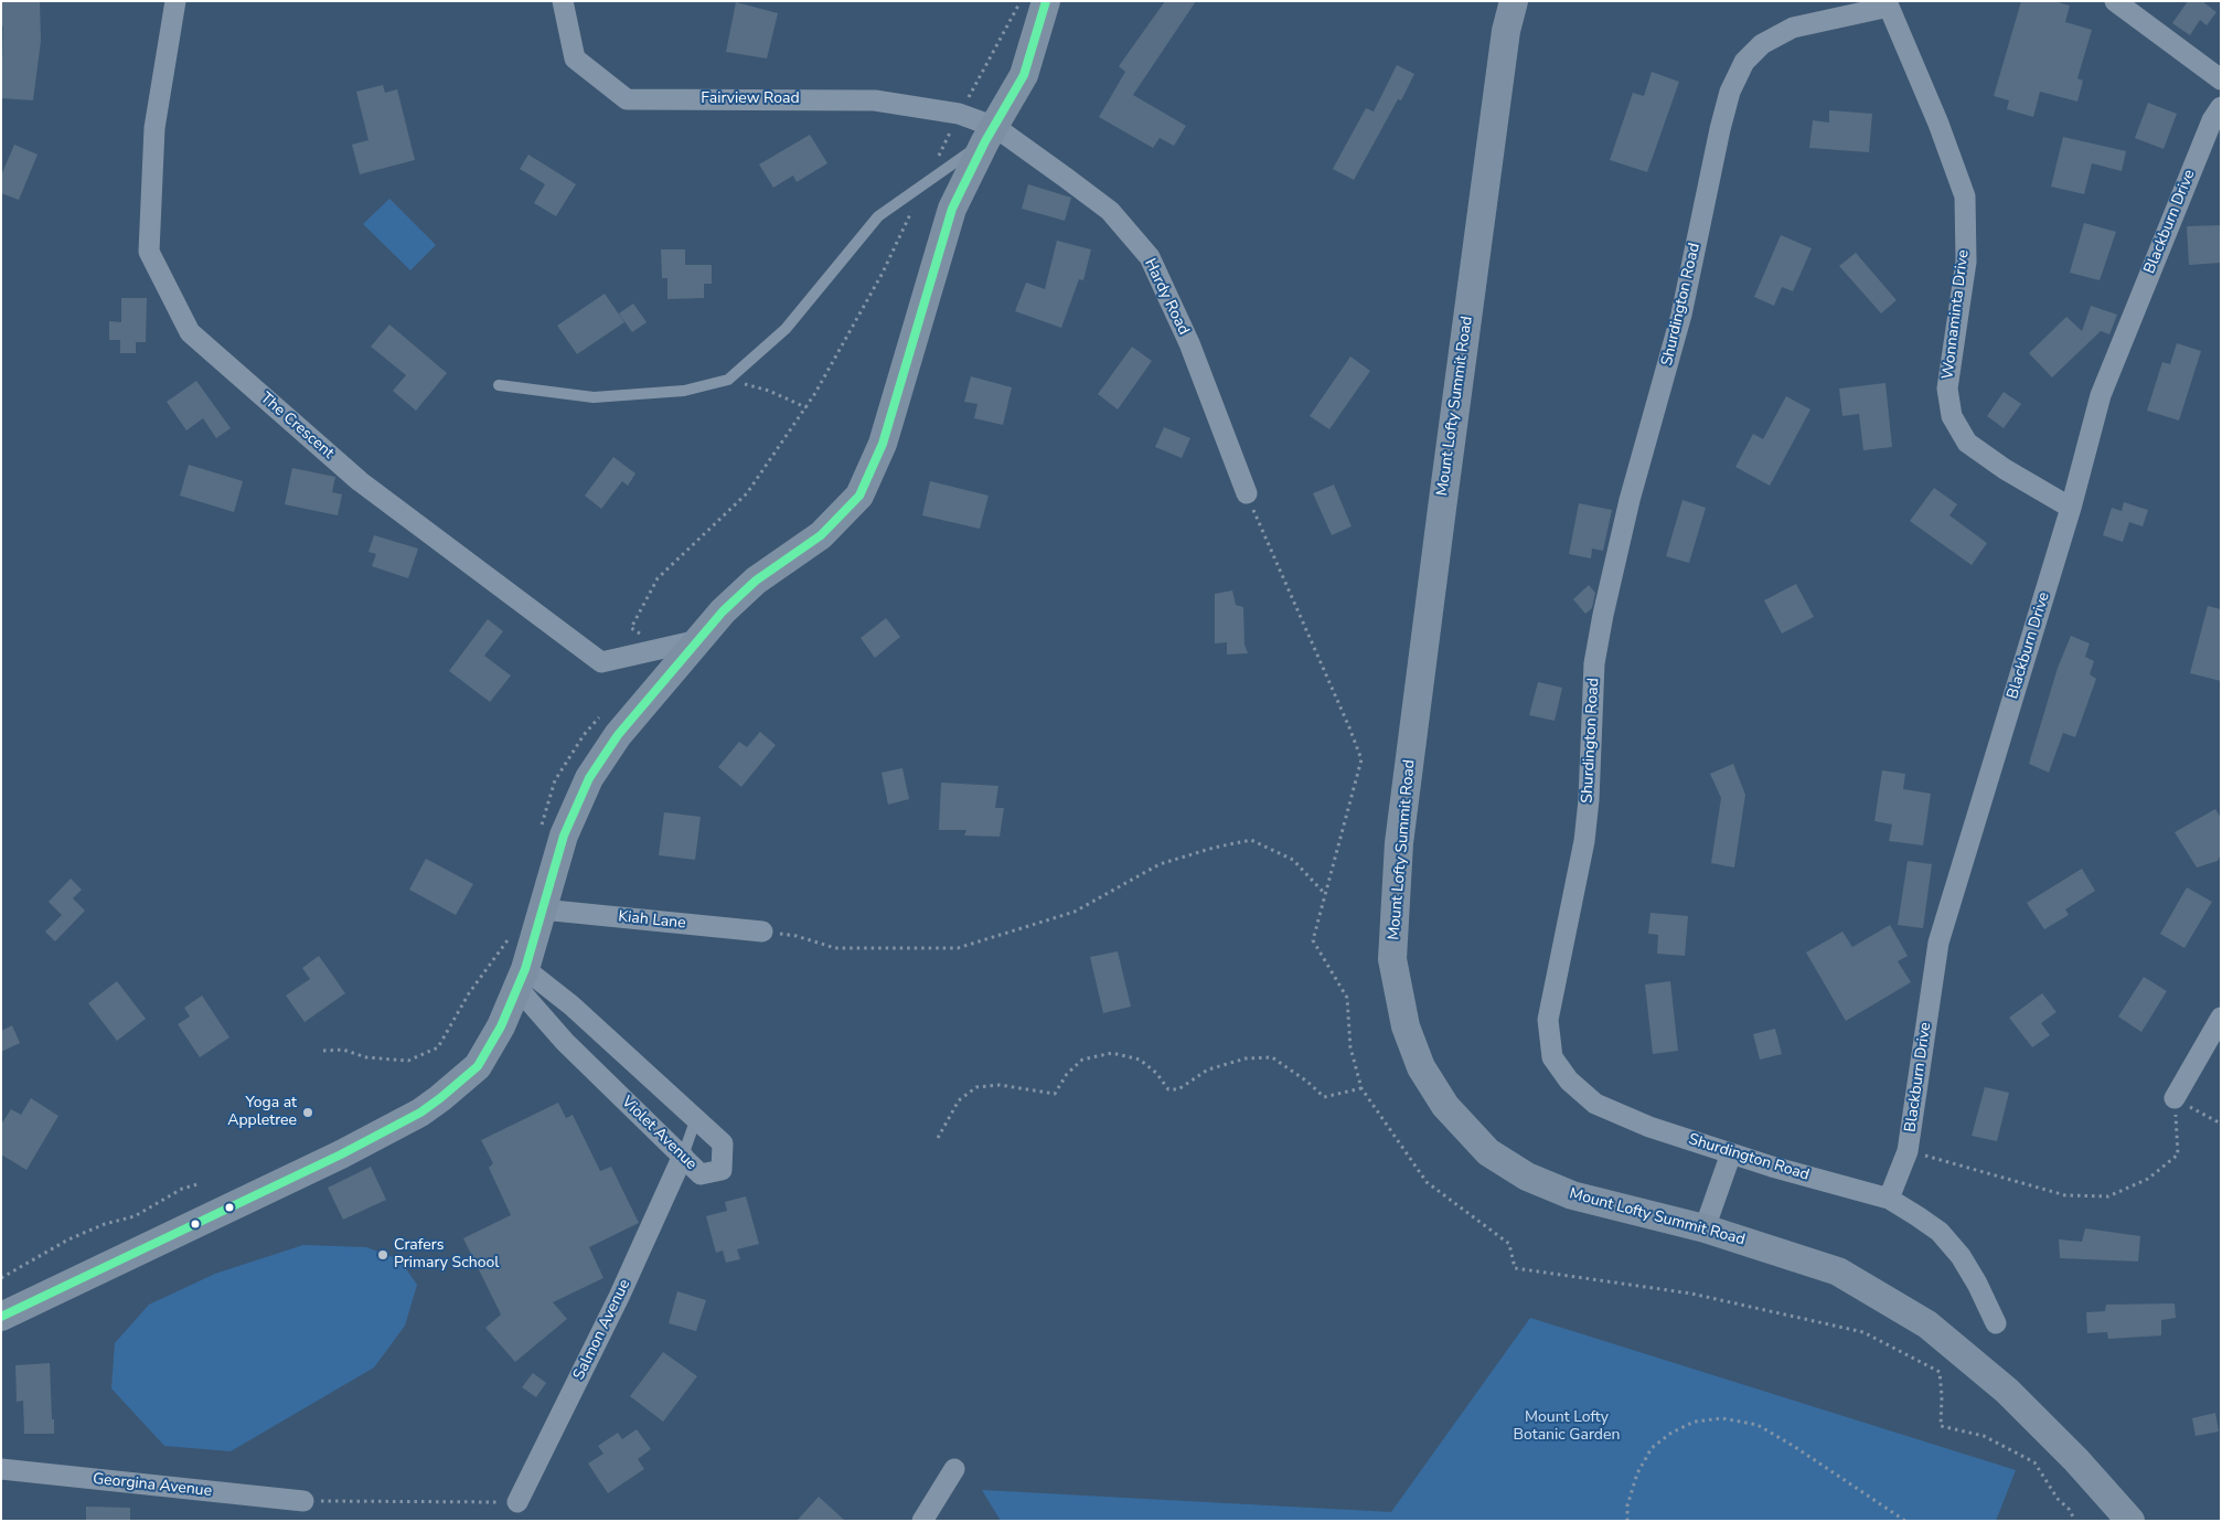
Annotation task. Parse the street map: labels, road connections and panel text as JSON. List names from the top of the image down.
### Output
{
  "streets": {
    "main road": ["Mount Lofty Summit Road"],
    "street": [
      "Fairview Road",
      "Blackburn Drive",
      "Hardy Road",
      "Shurdington Road",
      "Wonnaminta Drive",
      "The Crescent",
      "Kiah Lane",
      "Violet Avenue",
      "Salmon Avenue",
      "Georgina Avenue"
    ]
  },
  "crossings": [
    ["Fairview Road", "Hardy Road"],
    ["Blackburn Drive", "Shurdington Road"],
    ["Blackburn Drive", "Wonnaminta Drive"],
    ["Shurdington Road", "Wonnaminta Drive"],
    ["Violet Avenue", "Salmon Avenue"]
  ],
  "parks": ["Mount Lofty Botanic Garden"],
  "places": ["Yoga at Appletree", "Crafers Primary School"]
}
